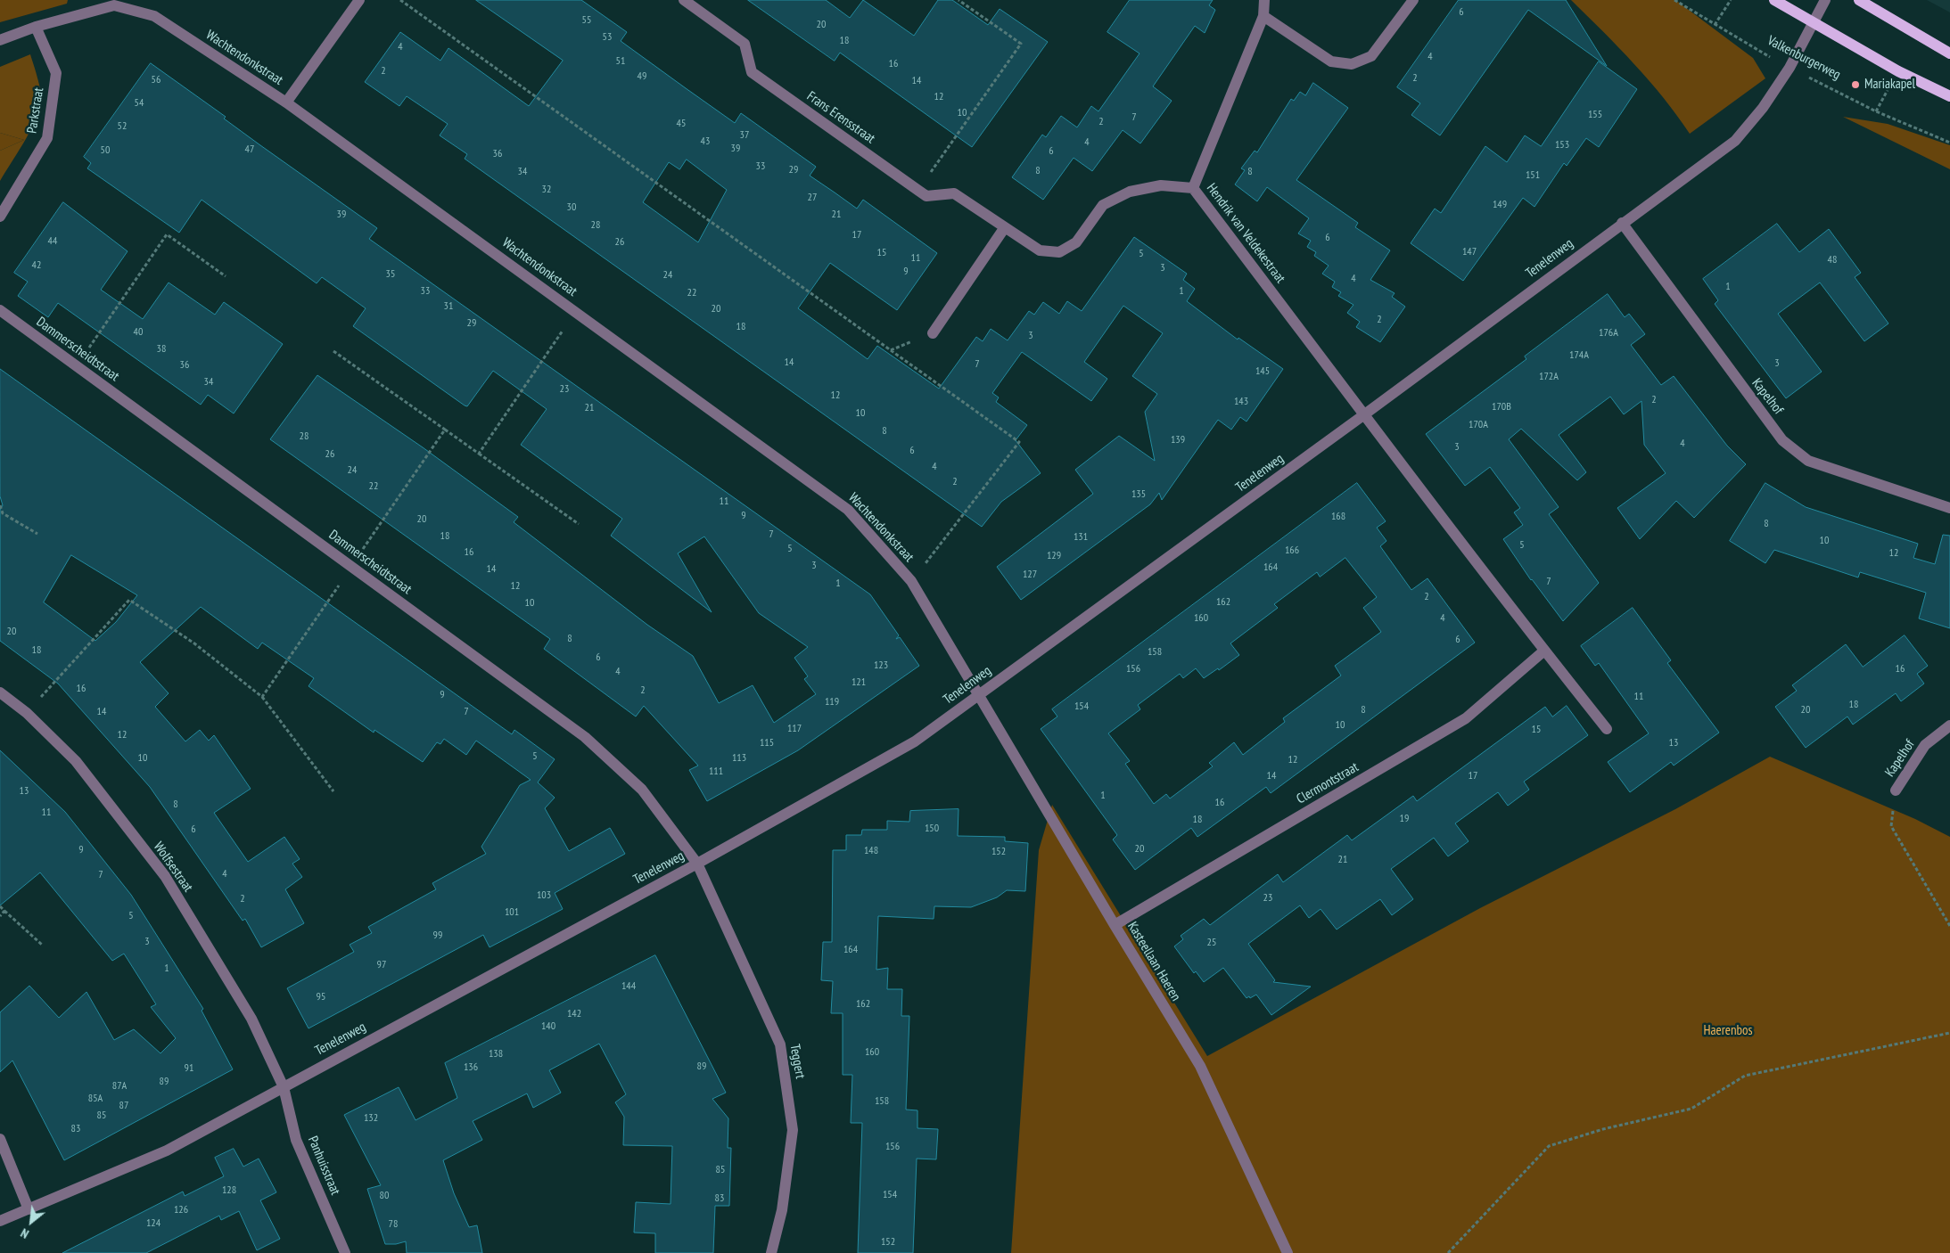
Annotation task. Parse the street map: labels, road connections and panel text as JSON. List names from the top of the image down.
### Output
{
  "streets": {
    "street": [
      "Wachtendonkstraat",
      "Parkstraat",
      "Frans Erensstraat",
      "Hendrik van Veldekestraat",
      "Tenelenweg",
      "Dammerscheidtstraat",
      "Kapelhof",
      "Clermontstraat",
      "Wolfsestraat",
      "Kasteellaan Haeren",
      "Teggert",
      "Panhuisstraat"
    ],
    "path": ["Valkenburgerweg"]
  },
  "crossings": [
    ["Wachtendonkstraat", "Parkstraat"],
    ["Wachtendonkstraat", "Tenelenweg"],
    ["Wachtendonkstraat", "Kasteellaan Haeren"],
    ["Valkenburgerweg", "Tenelenweg"],
    ["Frans Erensstraat", "Hendrik van Veldekestraat"],
    ["Hendrik van Veldekestraat", "Tenelenweg"],
    ["Tenelenweg", "Dammerscheidtstraat"],
    ["Tenelenweg", "Kapelhof"],
    ["Tenelenweg", "Wolfsestraat"],
    ["Tenelenweg", "Kasteellaan Haeren"],
    ["Tenelenweg", "Teggert"],
    ["Tenelenweg", "Panhuisstraat"],
    ["Dammerscheidtstraat", "Teggert"],
    ["Clermontstraat", "Kasteellaan Haeren"],
    ["Wolfsestraat", "Panhuisstraat"]
  ],
  "parks": ["Haerenbos"],
  "places": ["Mariakapel"],
  "house_numbers": [
    "6",
    "55",
    "20",
    "53",
    "18",
    "4",
    "4",
    "51",
    "16",
    "2",
    "49",
    "2",
    "56",
    "14",
    "12",
    "54",
    "10",
    "155",
    "7",
    "2",
    "45",
    "52",
    "37",
    "43",
    "4",
    "153",
    "39",
    "47",
    "50",
    "6",
    "36",
    "33",
    "29",
    "8",
    "34",
    "8",
    "151",
    "32",
    "27",
    "149",
    "30",
    "39",
    "21",
    "28",
    "17",
    "6",
    "44",
    "26",
    "147",
    "15",
    "5",
    "11",
    "48",
    "42",
    "3",
    "9",
    "35",
    "24",
    "4",
    "1",
    "33",
    "1",
    "22",
    "31",
    "20",
    "2",
    "29",
    "18",
    "40",
    "176A",
    "3",
    "38",
    "174A",
    "14",
    "3",
    "7",
    "36",
    "145",
    "172A",
    "34",
    "23",
    "12",
    "2",
    "143",
    "170B",
    "21",
    "10",
    "170A",
    "8",
    "28",
    "139",
    "4",
    "3",
    "6",
    "26",
    "4",
    "24",
    "2",
    "22",
    "135",
    "11",
    "9",
    "168",
    "20",
    "8",
    "7",
    "18",
    "131",
    "10",
    "5",
    "5",
    "166",
    "16",
    "12",
    "129",
    "3",
    "164",
    "14",
    "127",
    "7",
    "1",
    "12",
    "2",
    "162",
    "10",
    "160",
    "4",
    "20",
    "8",
    "6",
    "18",
    "158",
    "6",
    "123",
    "156",
    "16",
    "4",
    "121",
    "16",
    "2",
    "9",
    "11",
    "119",
    "18",
    "154",
    "8",
    "20",
    "14",
    "7",
    "10",
    "117",
    "15",
    "12",
    "115",
    "13",
    "5",
    "10",
    "113",
    "12",
    "111",
    "14",
    "17",
    "13",
    "1",
    "16",
    "8",
    "11",
    "19",
    "18",
    "150",
    "6",
    "20",
    "9",
    "148",
    "152",
    "21",
    "4",
    "7",
    "103",
    "23",
    "2",
    "101",
    "5",
    "99",
    "3",
    "25",
    "164",
    "97",
    "1",
    "144",
    "95",
    "162",
    "142",
    "140",
    "160",
    "138",
    "89",
    "136",
    "91",
    "89",
    "87A",
    "85A",
    "158",
    "87",
    "85",
    "132",
    "83",
    "156",
    "85",
    "128",
    "154",
    "80",
    "83",
    "126",
    "124",
    "78",
    "152"
  ],
  "north": "bottom left"
}
